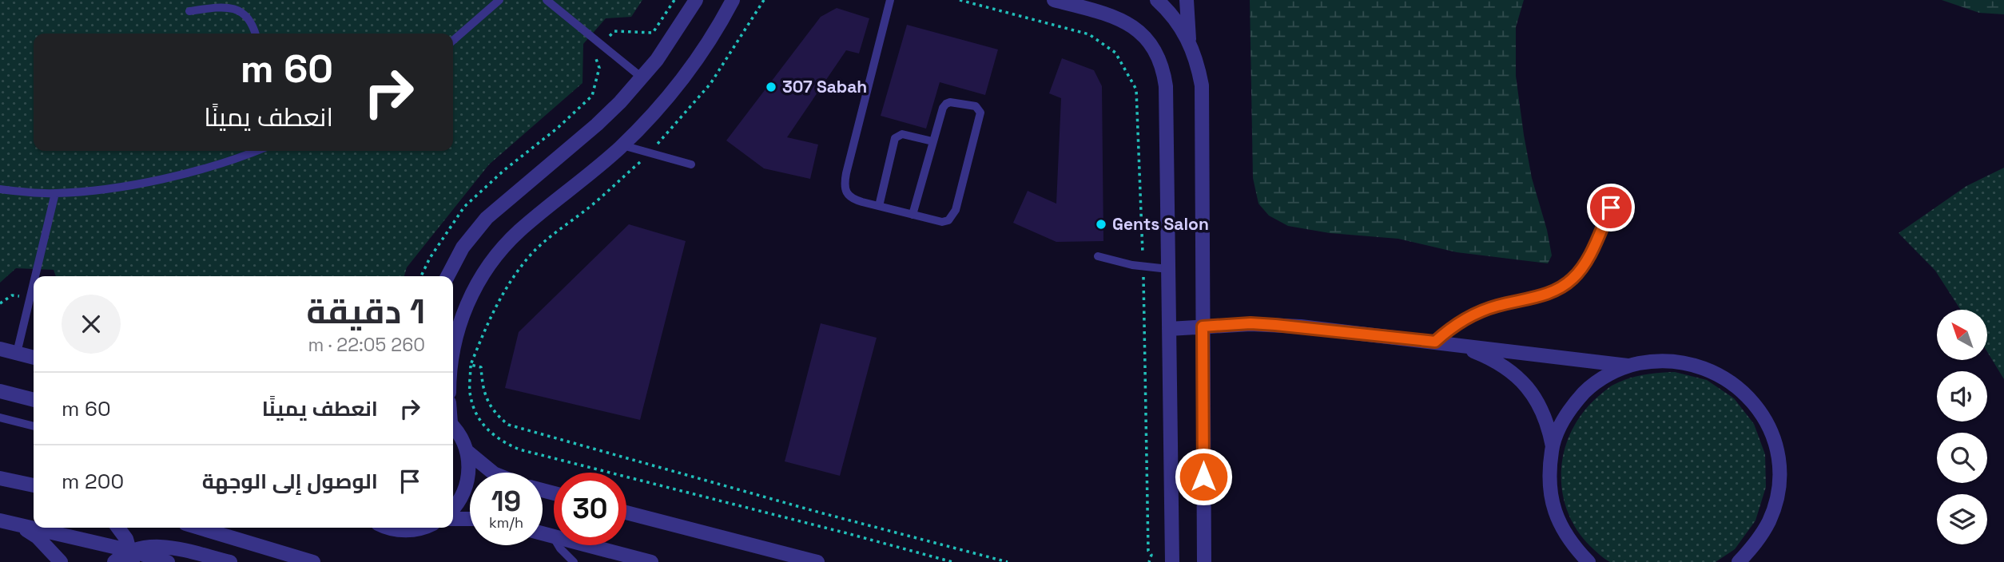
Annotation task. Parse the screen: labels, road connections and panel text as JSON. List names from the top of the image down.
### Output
{
  "places": ["307 Sabah", "Gents Salon"],
  "north": "top left",
  "page": {
    "turn": ["60 m", "انعطف يمينًا"],
    "heading": ["1 دقيقة", "260 m · 22:05"],
    "list": [
      {
        "name": "انعطف يمينًا",
        "value": "60 m"
      },
      {
        "name": "الوصول إلى الوجهة",
        "value": "200 m"
      }
    ],
    "speed": "19 km/h",
    "limit": "30"
  }
}
